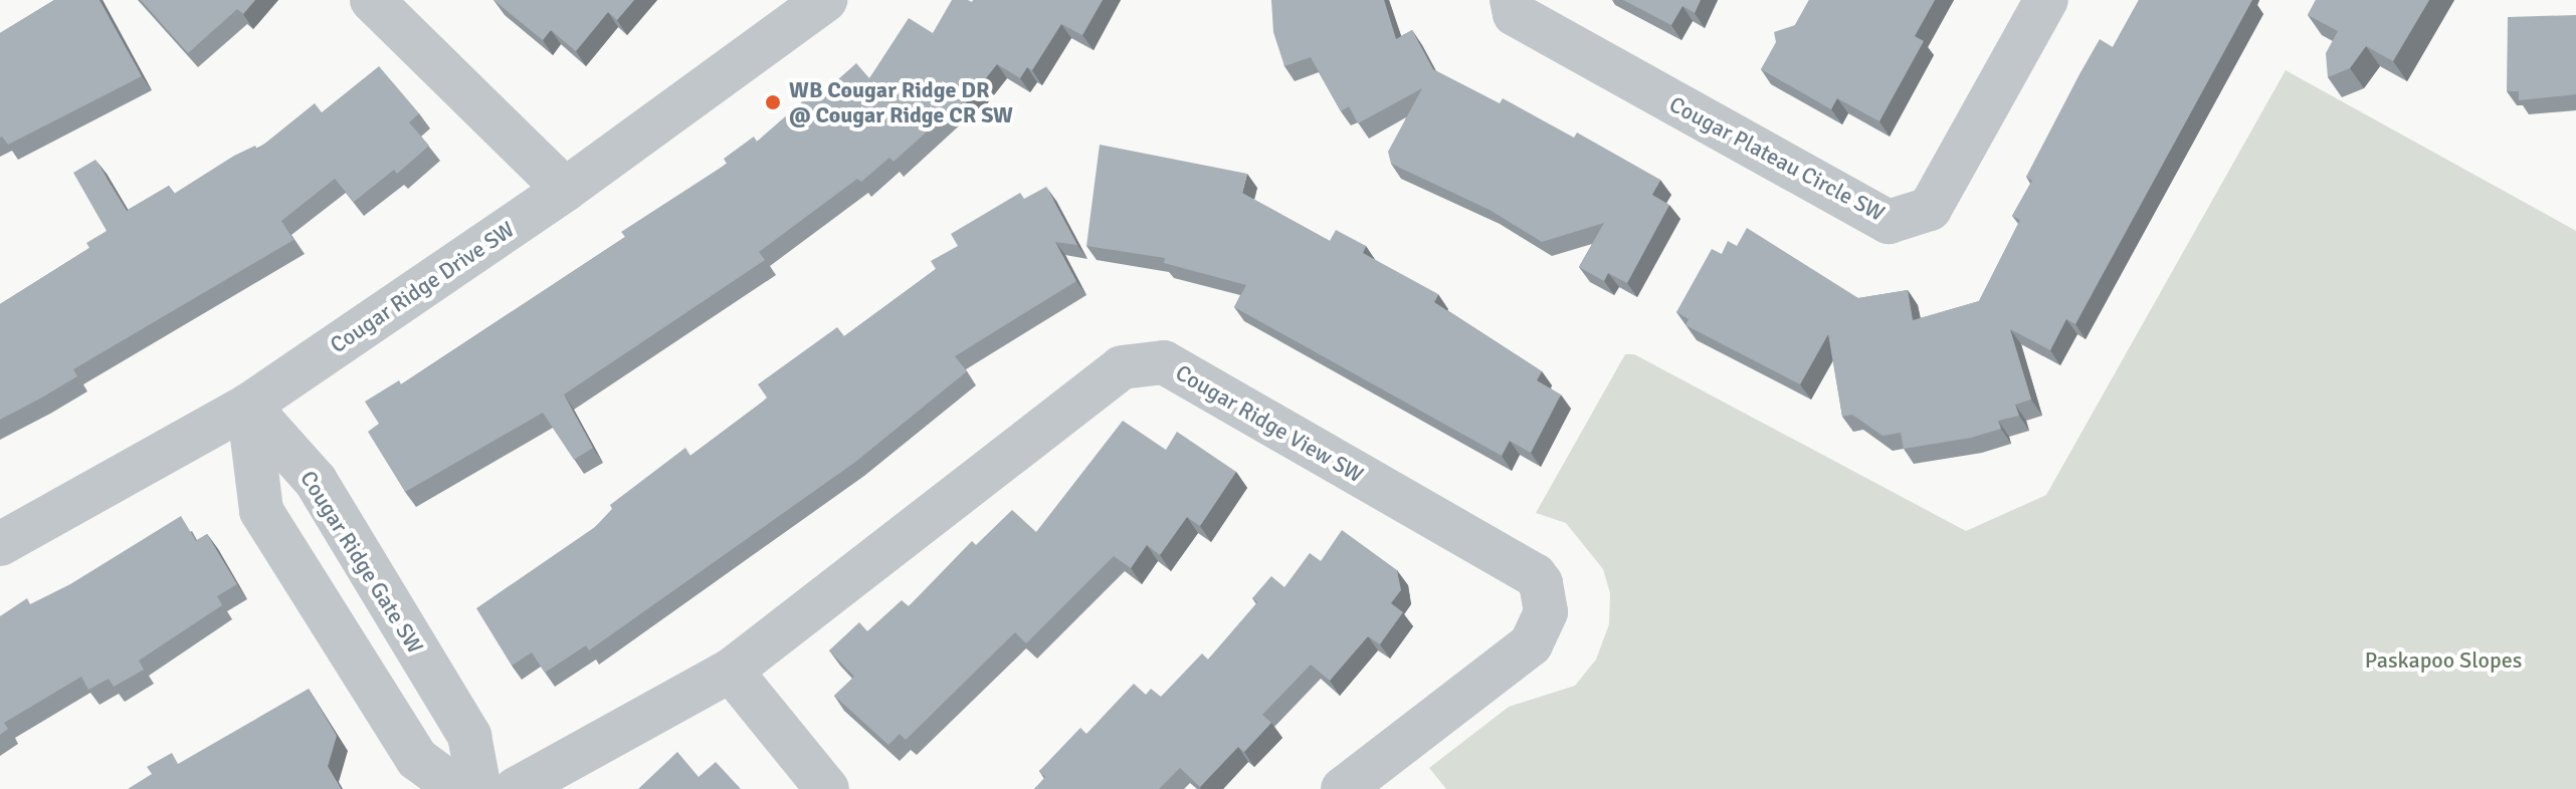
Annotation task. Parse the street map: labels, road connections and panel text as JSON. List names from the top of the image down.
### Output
{
  "streets": {
    "street": [
      "Cougar Plateau Circle SW",
      "Cougar Ridge Drive SW",
      "Cougar Ridge View SW",
      "Cougar Ridge Gate SW"
    ]
  },
  "crossings": [
    ["Cougar Ridge Drive SW", "Cougar Ridge Gate SW"]
  ],
  "parks": ["Paskapoo Slopes"],
  "places": ["WB Cougar Ridge DR @ Cougar Ridge CR SW"]
}
